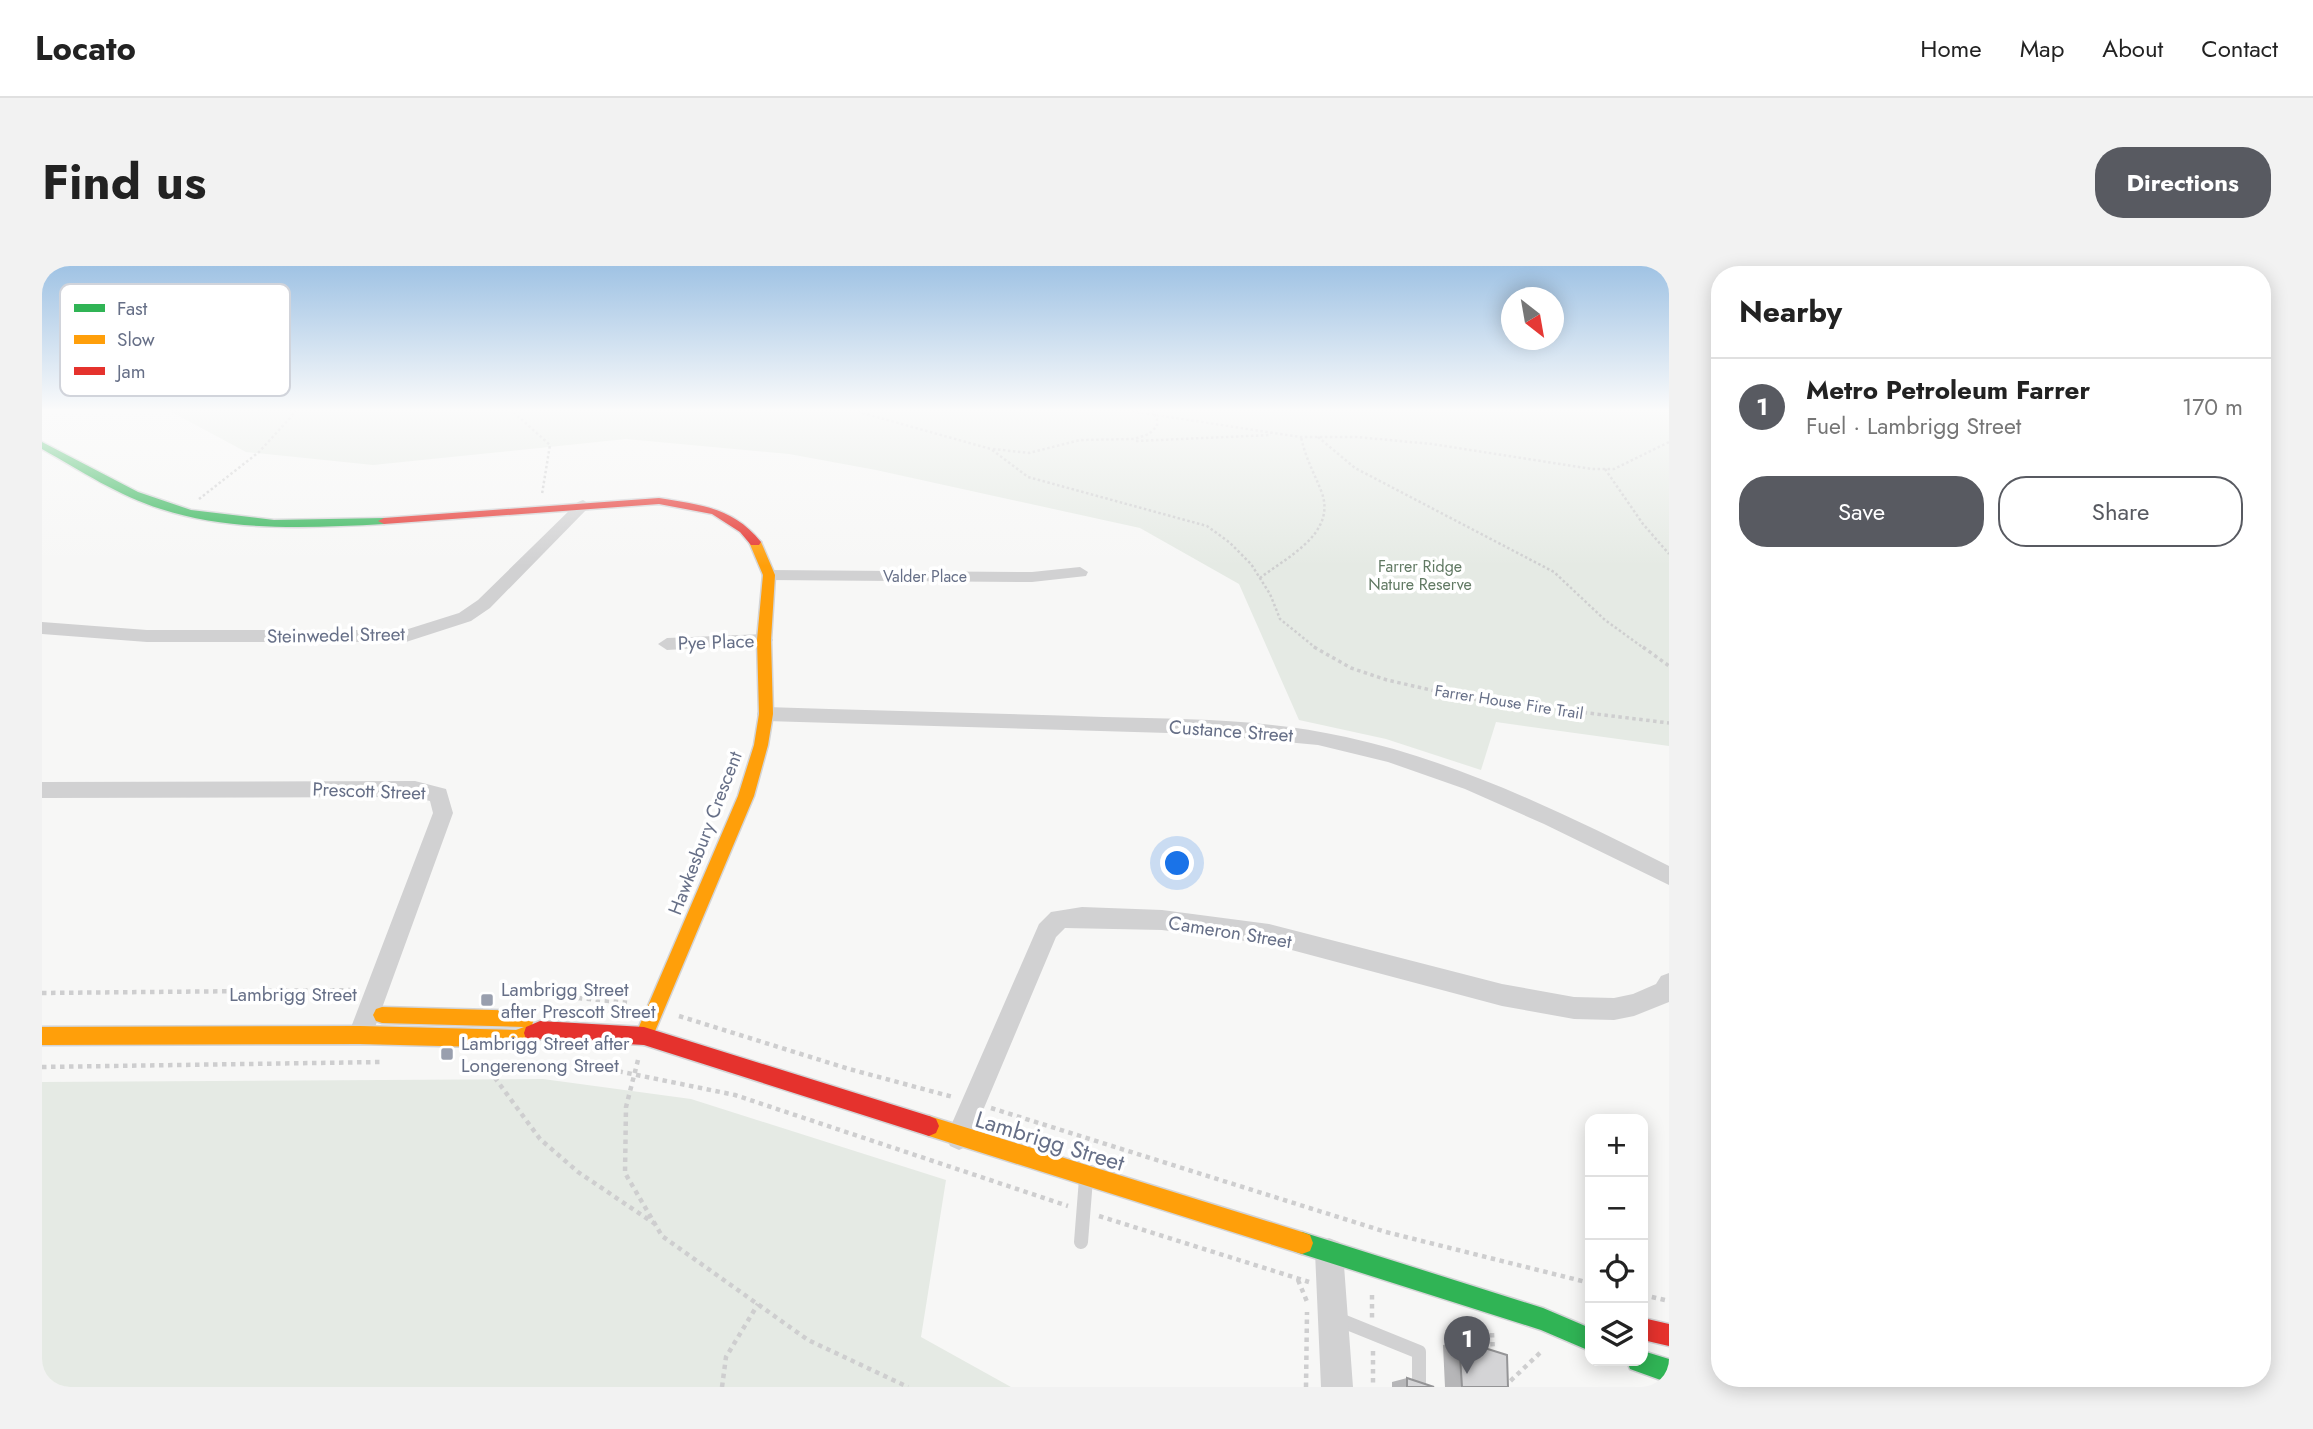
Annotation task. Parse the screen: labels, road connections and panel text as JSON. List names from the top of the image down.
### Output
{
  "streets": {
    "street": [
      "Valder Place",
      "Steinwedel Street",
      "Pye Place",
      "Custance Street",
      "Prescott Street",
      "Hawkesbury Crescent",
      "Cameron Street",
      "Lambrigg Street"
    ],
    "path": ["Farrer House Fire Trail"]
  },
  "crossings": [
    ["Valder Place", "Hawkesbury Crescent"],
    ["Steinwedel Street", "Hawkesbury Crescent"],
    ["Pye Place", "Hawkesbury Crescent"],
    ["Custance Street", "Hawkesbury Crescent"],
    ["Prescott Street", "Lambrigg Street"],
    ["Hawkesbury Crescent", "Lambrigg Street"],
    ["Cameron Street", "Lambrigg Street"]
  ],
  "parks": ["Farrer Ridge Nature Reserve"],
  "places": {
    "transit": ["Lambrigg Street after Prescott Street", "Lambrigg Street after Longerenong Street"]
  },
  "legend": ["Fast", "Slow", "Jam"],
  "north": "bottom right",
  "page": {
    "header": "Locato",
    "nav": [
      "Home",
      "Map",
      "About",
      "Contact"
    ],
    "title": "Find us",
    "buttons": [
      "Directions",
      ["Save", "Share"]
    ],
    "heading": "Nearby",
    "list": [
      {
        "mark": "1",
        "name": "Metro Petroleum Farrer",
        "note": "Fuel · Lambrigg Street",
        "value": "170 m"
      }
    ],
    "map_buttons": ["+", "−"],
    "pins": "1"
  }
}
